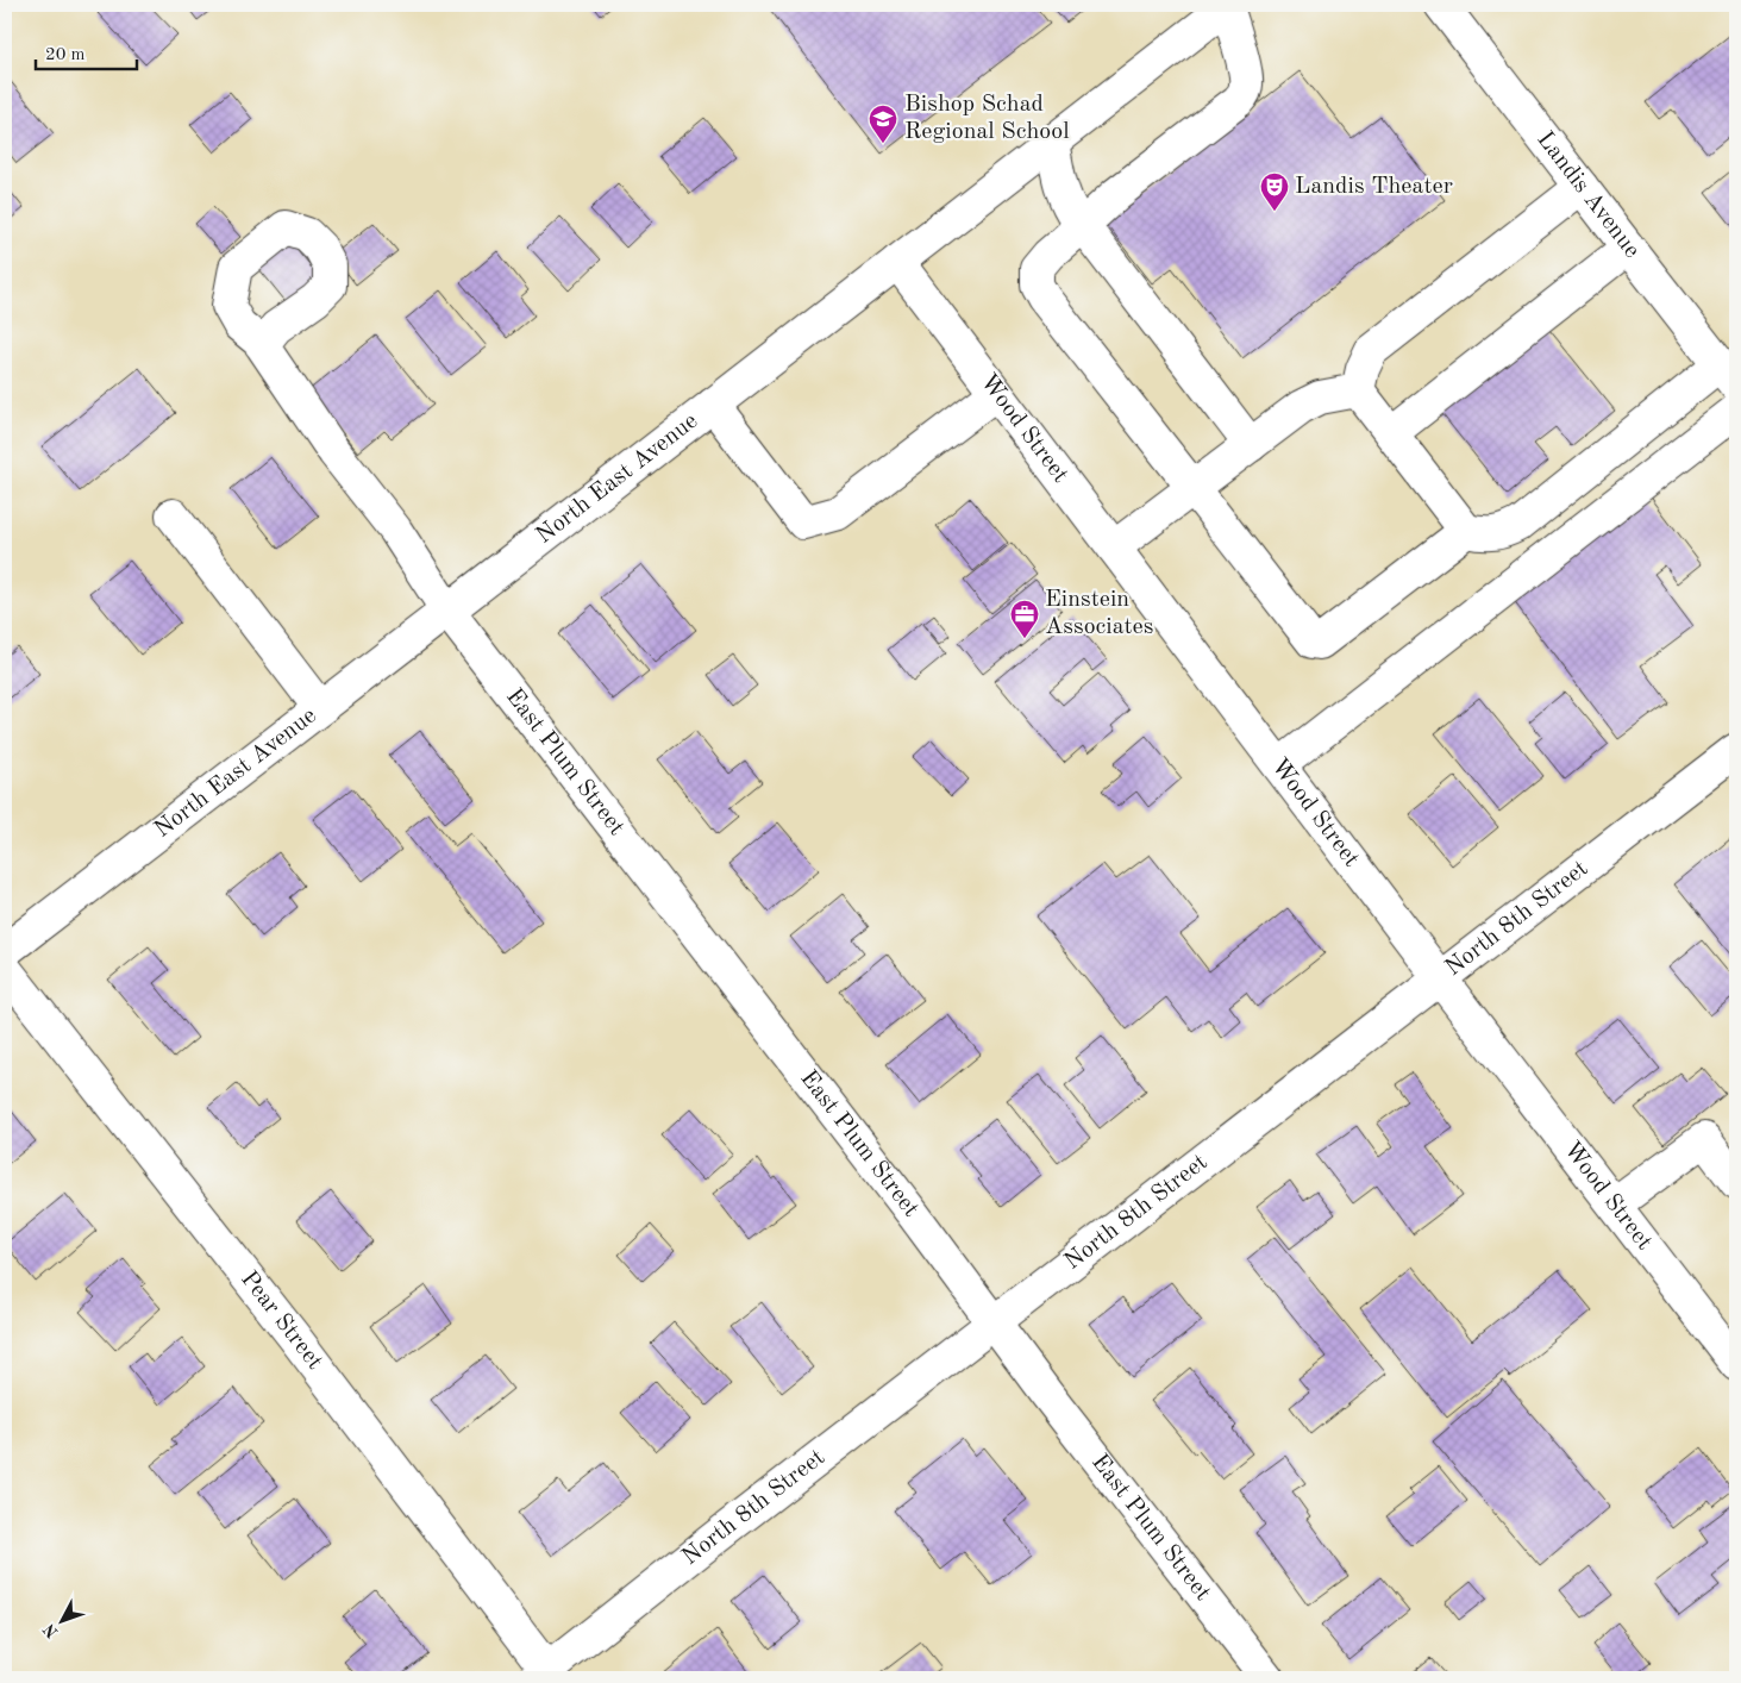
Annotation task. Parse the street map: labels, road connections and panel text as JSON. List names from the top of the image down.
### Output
{
  "streets": {
    "street": [
      "Landis Avenue",
      "Wood Street",
      "North East Avenue",
      "East Plum Street",
      "North 8th Street",
      "Pear Street"
    ]
  },
  "crossings": [
    ["Wood Street", "North East Avenue"],
    ["Wood Street", "North 8th Street"],
    ["North East Avenue", "East Plum Street"],
    ["East Plum Street", "North 8th Street"],
    ["North 8th Street", "Pear Street"]
  ],
  "places": {
    "school or university": ["Bishop Schad Regional School"],
    "theatre": ["Landis Theater"],
    "office": ["Einstein Associates"]
  },
  "scale_bar": "20 m",
  "north": "bottom left"
}
